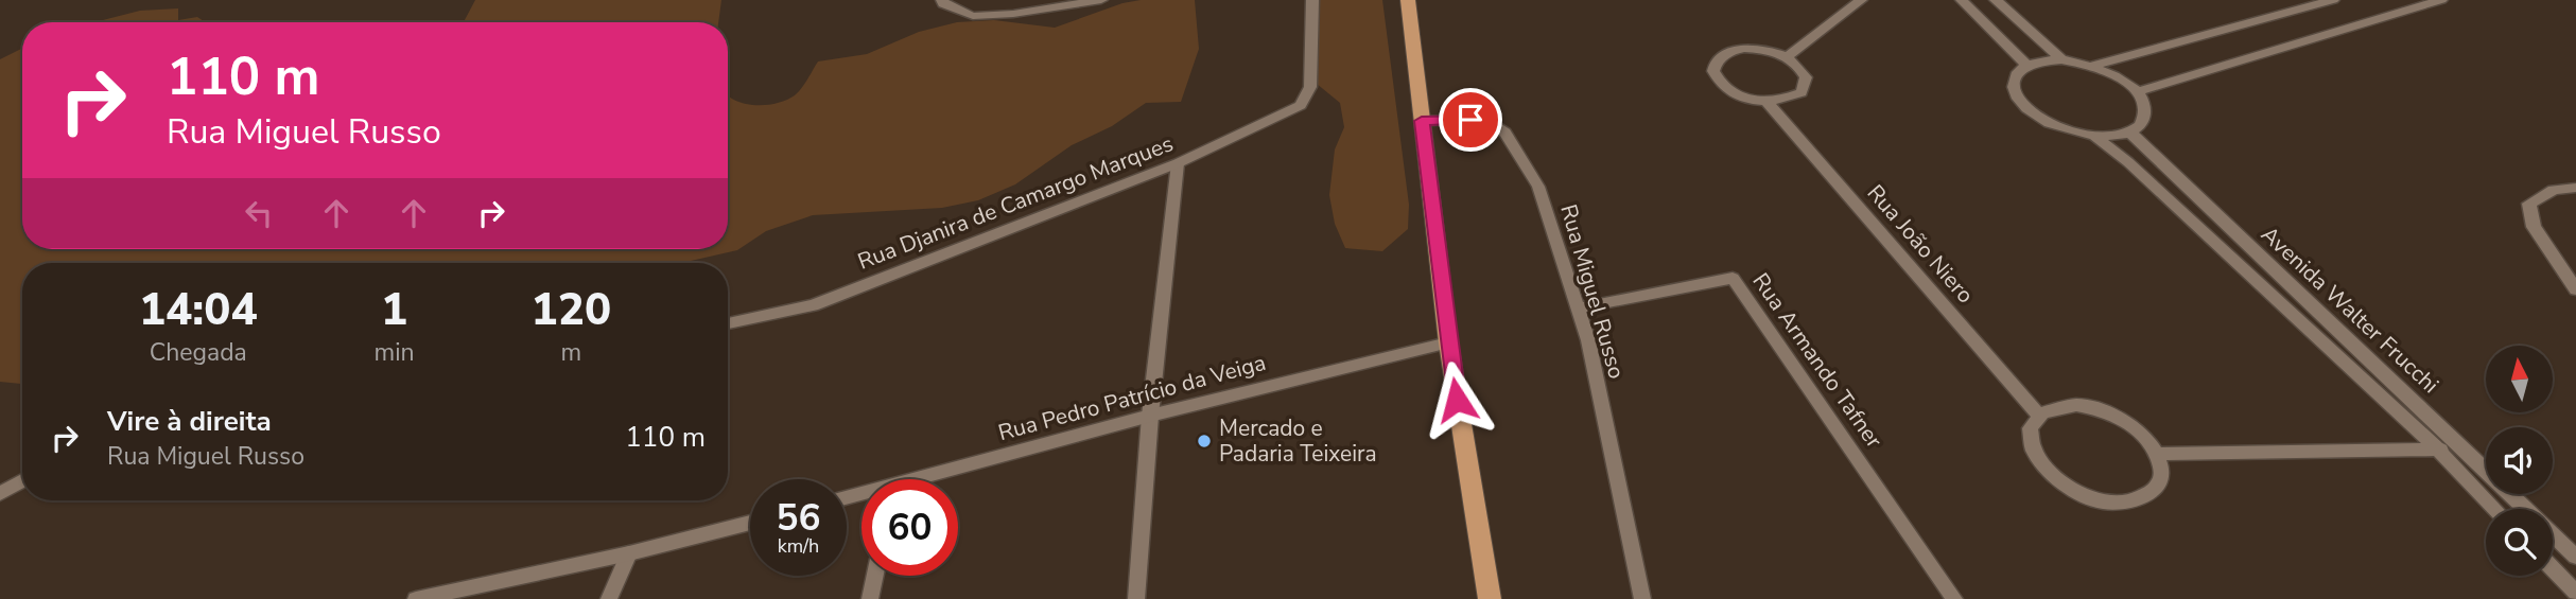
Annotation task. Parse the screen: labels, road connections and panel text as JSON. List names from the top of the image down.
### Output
{
  "streets": {
    "street": [
      "Rua Djanira de Camargo Marques",
      "Rua João Niero",
      "Rua Miguel Russo",
      "Avenida Walter Frucchi",
      "Rua Armando Tafner",
      "Rua Pedro Patrício da Veiga"
    ]
  },
  "crossings": [
    ["Rua Miguel Russo", "Rua Armando Tafner"]
  ],
  "places": ["Mercado e Padaria Teixeira"],
  "north": "top",
  "page": {
    "turn": ["110 m", "Rua Miguel Russo"],
    "eta": [
      "14:04",
      "Chegada",
      "1",
      "min",
      "120",
      "m"
    ],
    "list": [
      {
        "name": "Vire à direita",
        "note": "Rua Miguel Russo",
        "value": "110 m"
      }
    ],
    "speed": "56 km/h",
    "limit": "60"
  }
}
